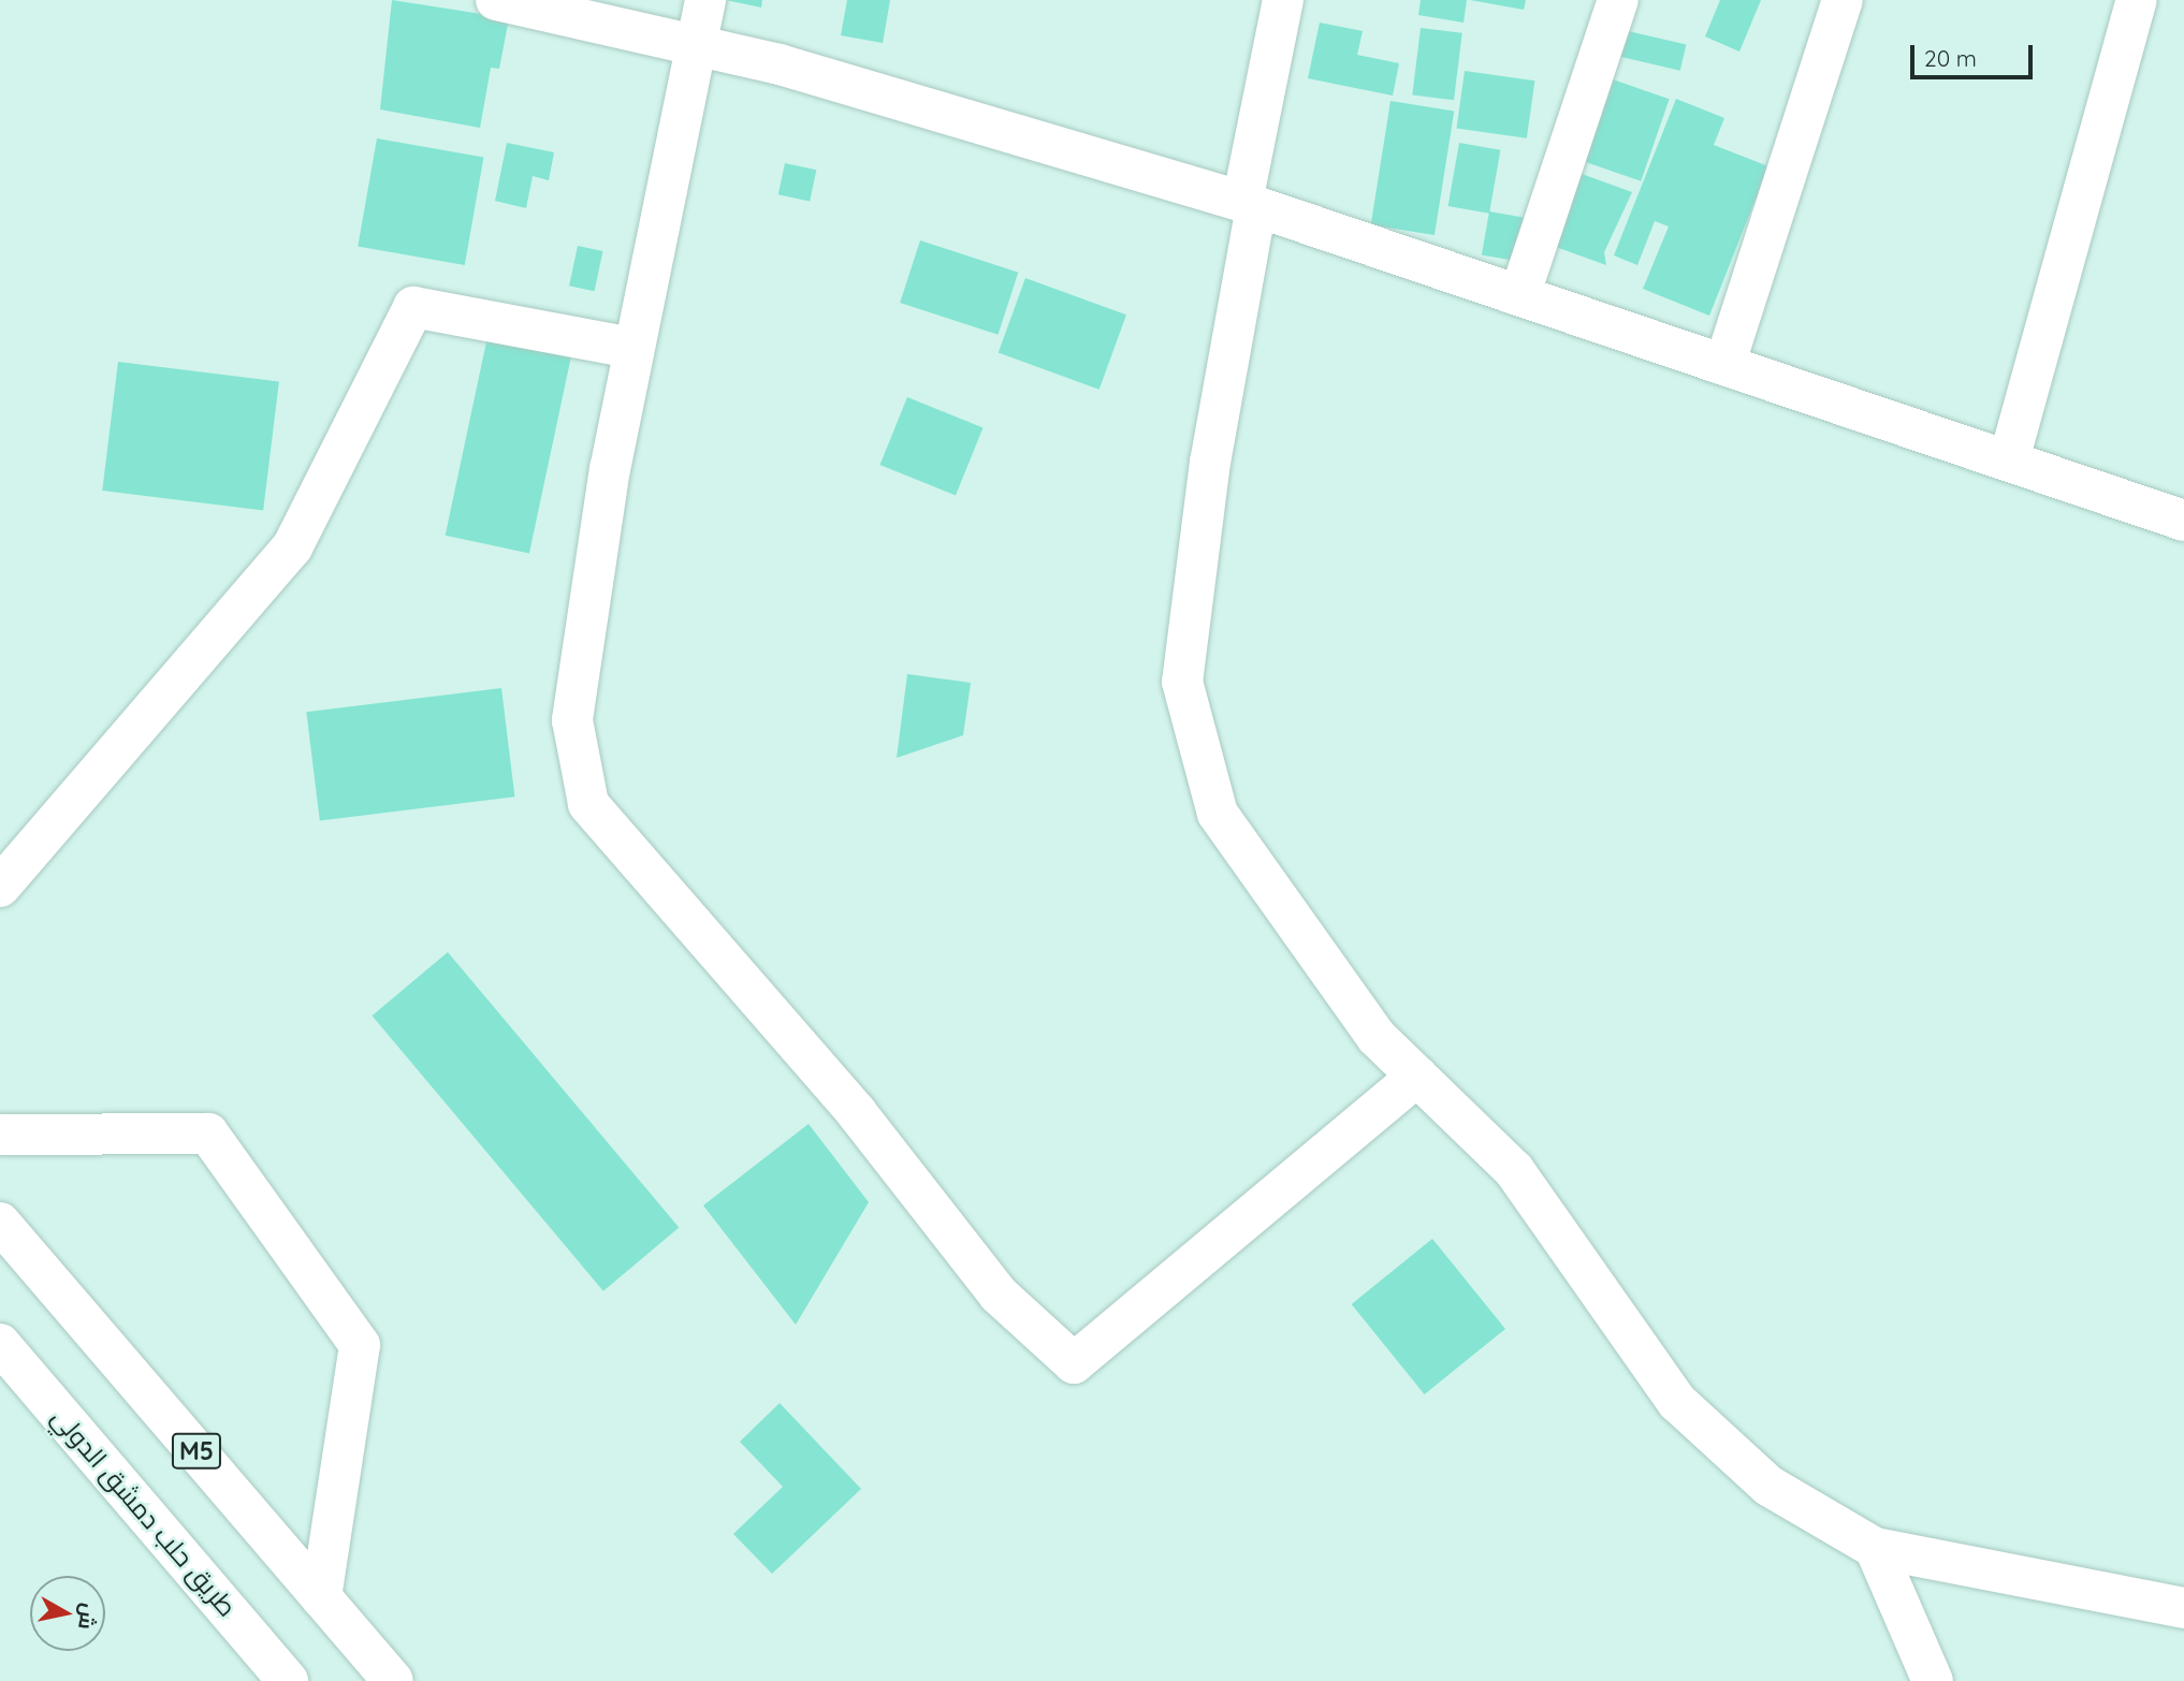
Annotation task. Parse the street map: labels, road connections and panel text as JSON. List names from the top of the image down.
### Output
{
  "streets": {
    "main road": ["M5", "طريق حلب دمشق الدولي"]
  },
  "scale_bar": "20 m",
  "north": "right"
}
